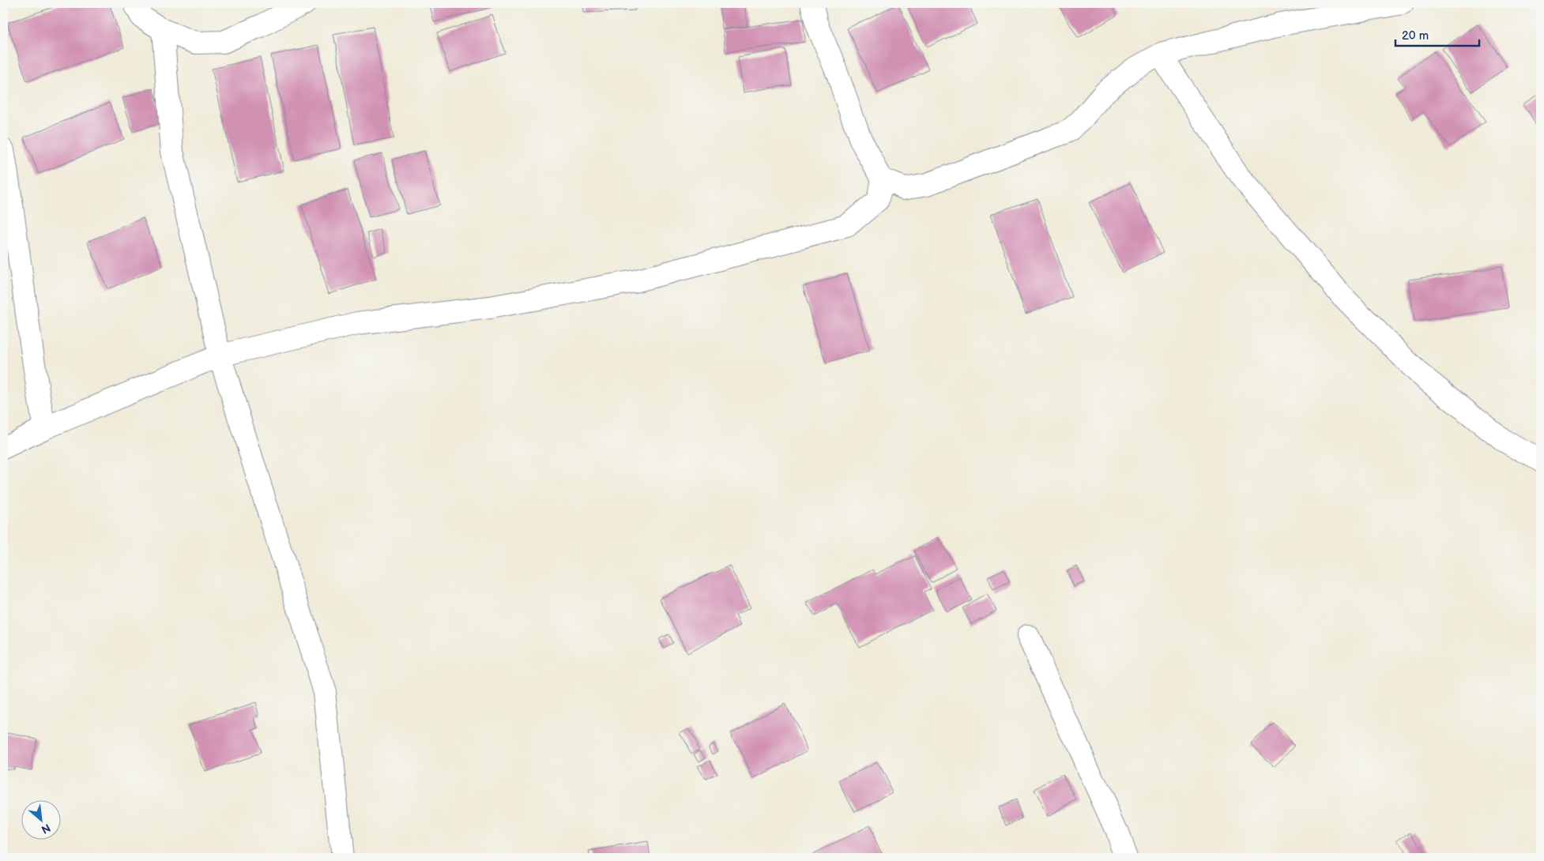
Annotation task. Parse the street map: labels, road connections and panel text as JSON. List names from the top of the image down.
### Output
{
  "scale_bar": "20 m",
  "north": "bottom right"
}
